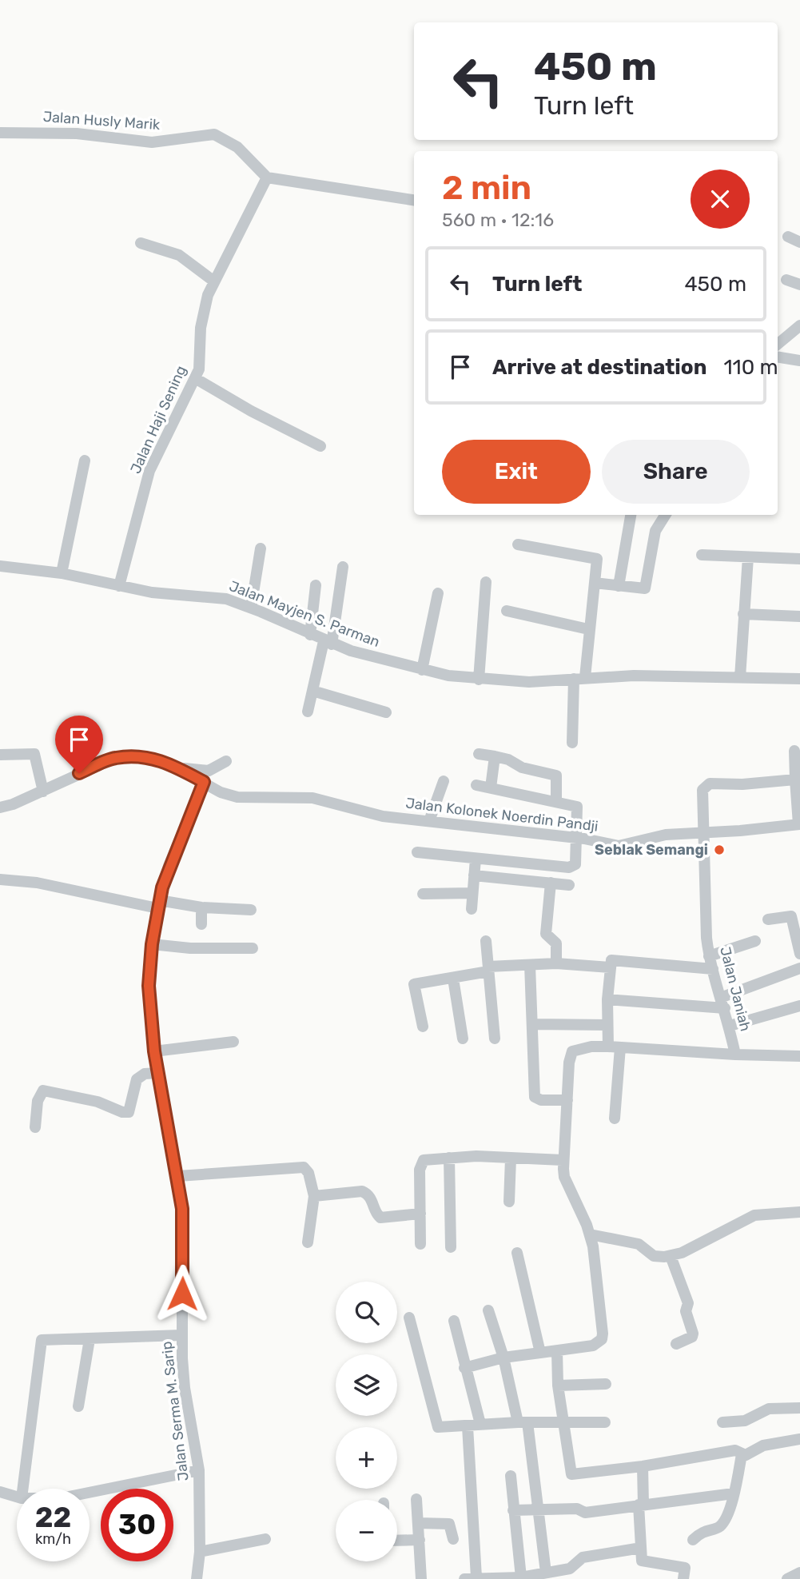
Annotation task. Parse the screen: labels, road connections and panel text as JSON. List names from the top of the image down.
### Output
{
  "streets": {
    "street": [
      "Jalan Husly Marik",
      "Jalan Haji Sening",
      "Jalan Mayjen S. Parman",
      "Jalan Kolonek Noerdin Pandji",
      "Jalan Janiah",
      "Jalan Serma M. Sarip"
    ]
  },
  "crossings": [
    ["Jalan Husly Marik", "Jalan Haji Sening"],
    ["Jalan Haji Sening", "Jalan Mayjen S. Parman"],
    ["Jalan Kolonek Noerdin Pandji", "Jalan Janiah"],
    ["Jalan Kolonek Noerdin Pandji", "Jalan Serma M. Sarip"]
  ],
  "places": ["Seblak Semangi"],
  "page": {
    "turn": ["450 m", "Turn left"],
    "heading": ["2 min", "560 m · 12:16"],
    "list": [
      {
        "name": "Turn left",
        "value": "450 m"
      },
      {
        "name": "Arrive at destination",
        "value": "110 m"
      }
    ],
    "buttons": ["Exit", "Share"],
    "map_buttons": ["+", "−"],
    "speed": "22 km/h",
    "limit": "30"
  }
}
